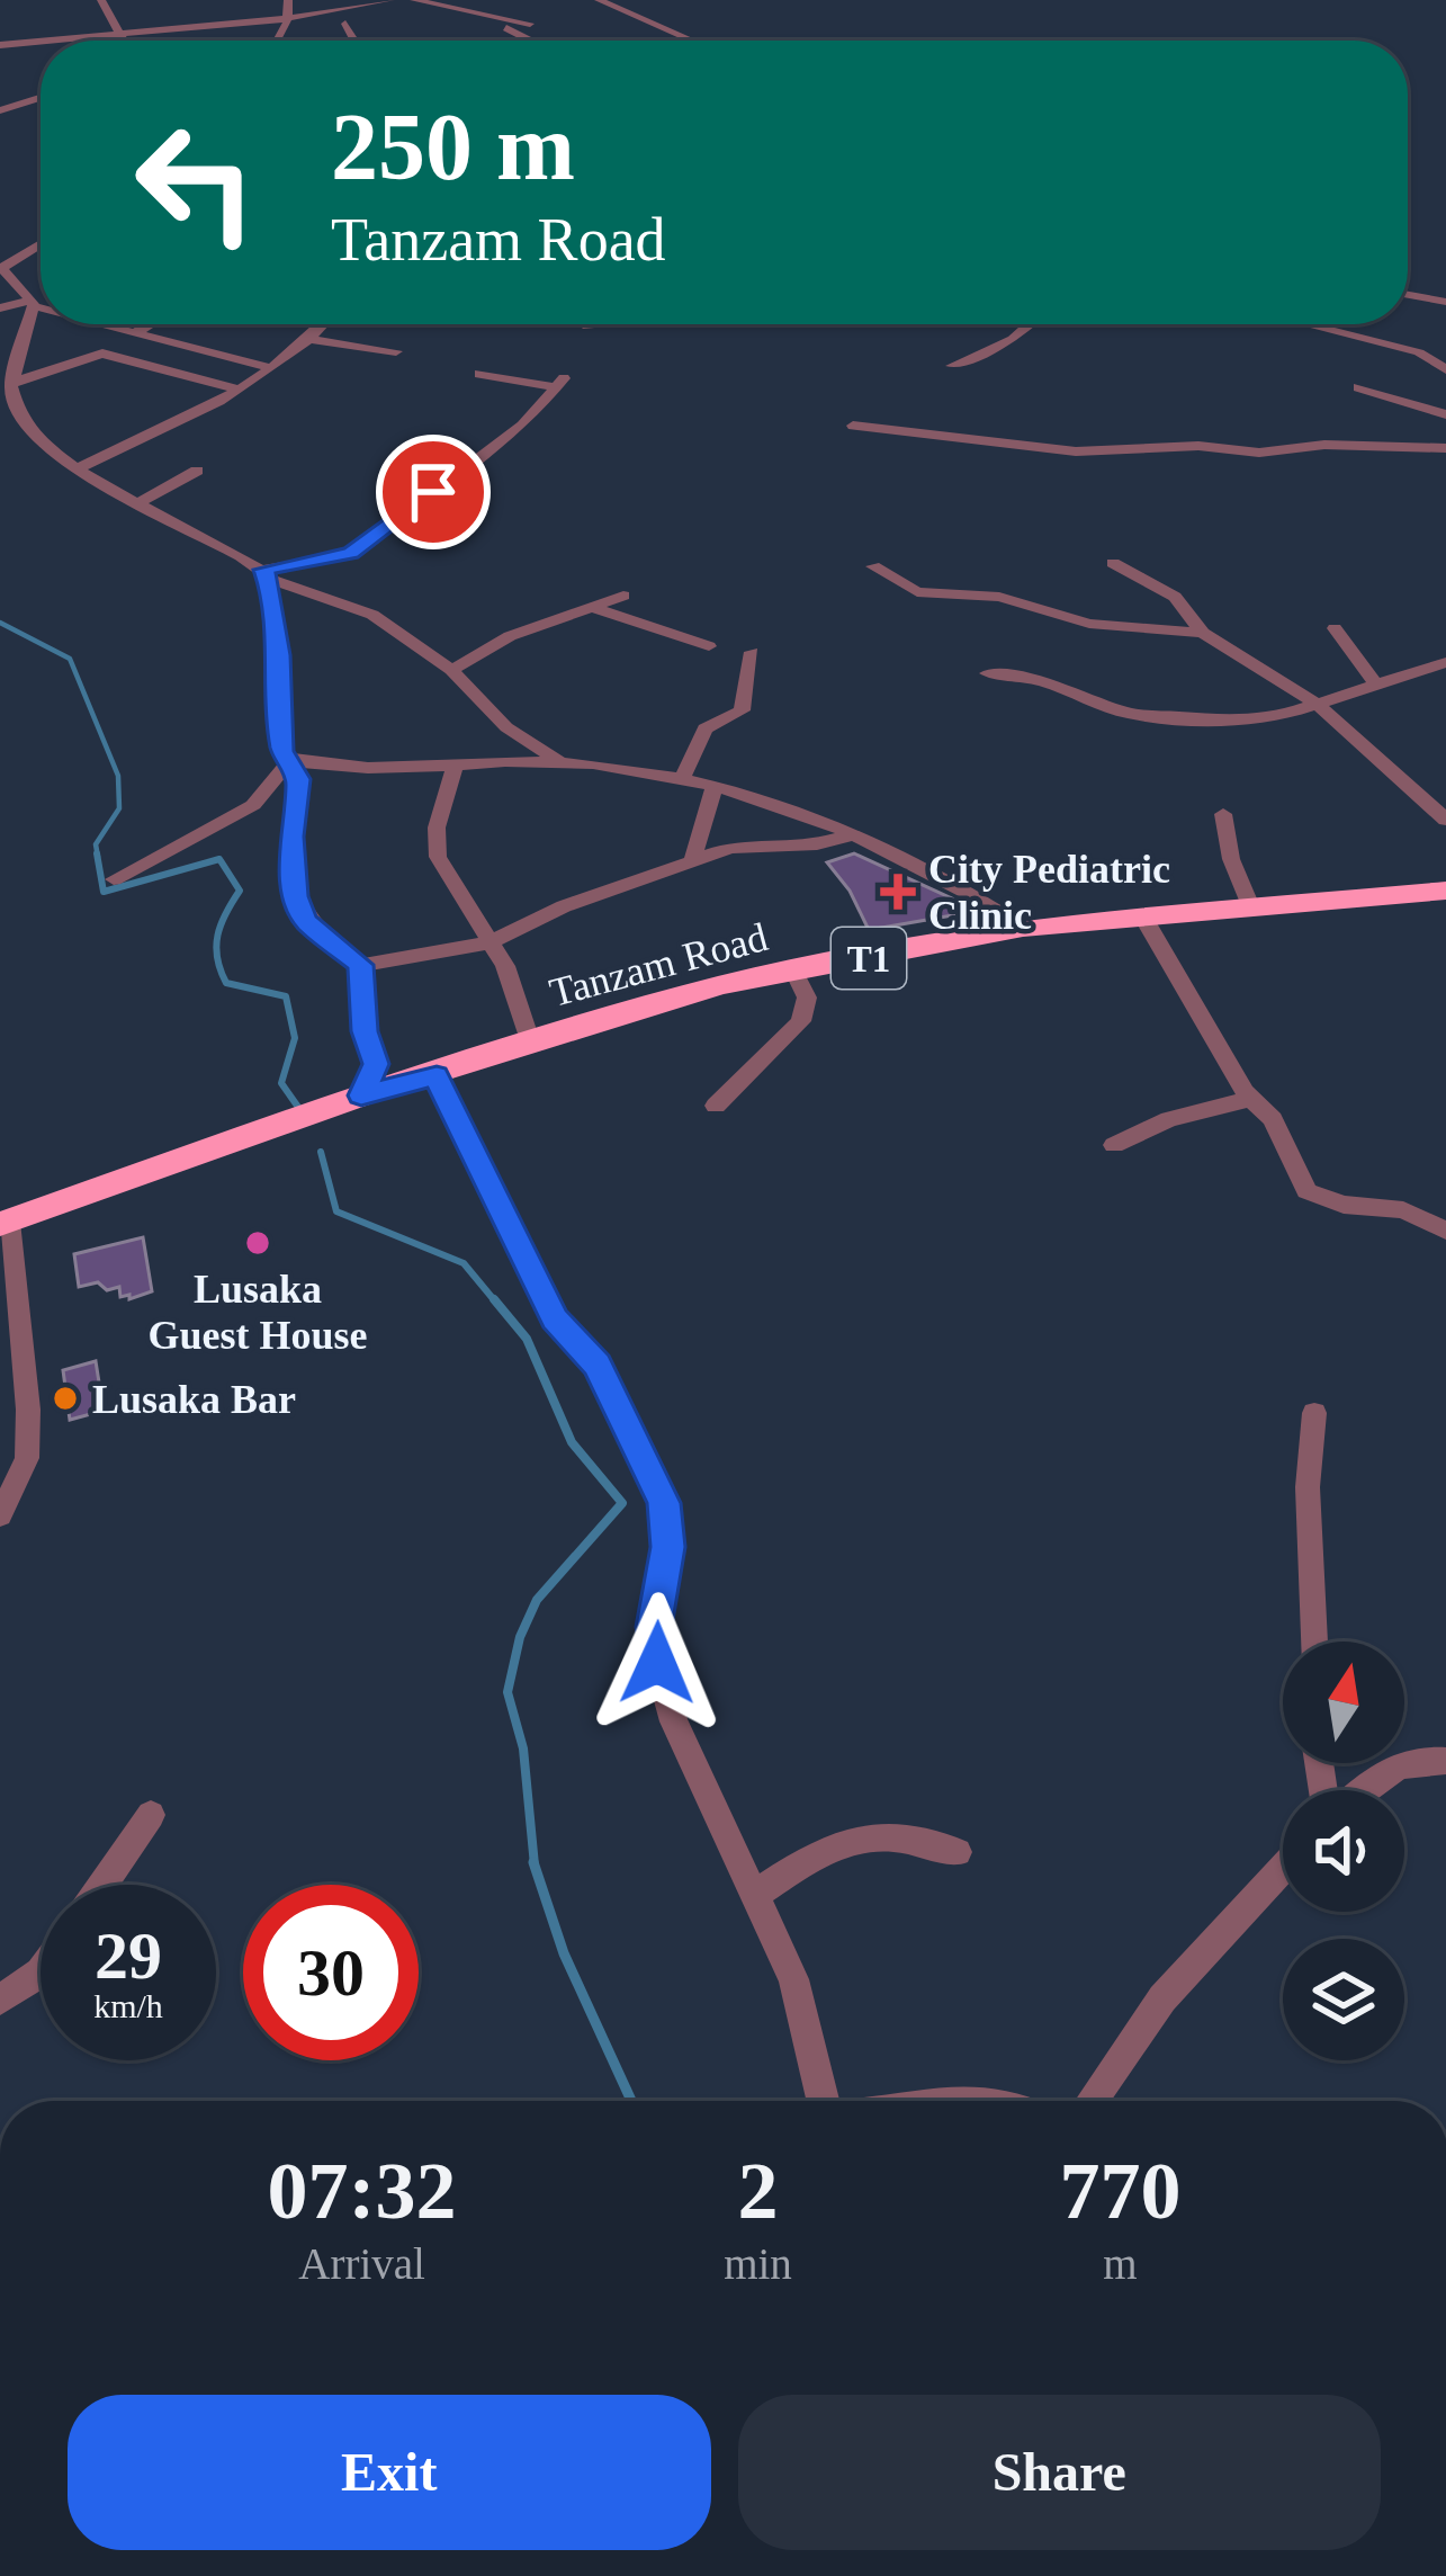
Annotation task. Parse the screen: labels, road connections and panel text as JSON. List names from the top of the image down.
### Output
{
  "streets": {
    "highway": ["T1", "Tanzam Road"]
  },
  "places": {
    "health": ["City Pediatric Clinic"],
    "other": ["Lusaka Guest House", "Lusaka Bar"]
  },
  "north": "top",
  "page": {
    "turn": ["250 m", "Tanzam Road"],
    "speed": "29 km/h",
    "limit": "30",
    "eta": [
      "07:32",
      "Arrival",
      "2",
      "min",
      "770",
      "m"
    ],
    "buttons": ["Exit", "Share"]
  }
}
